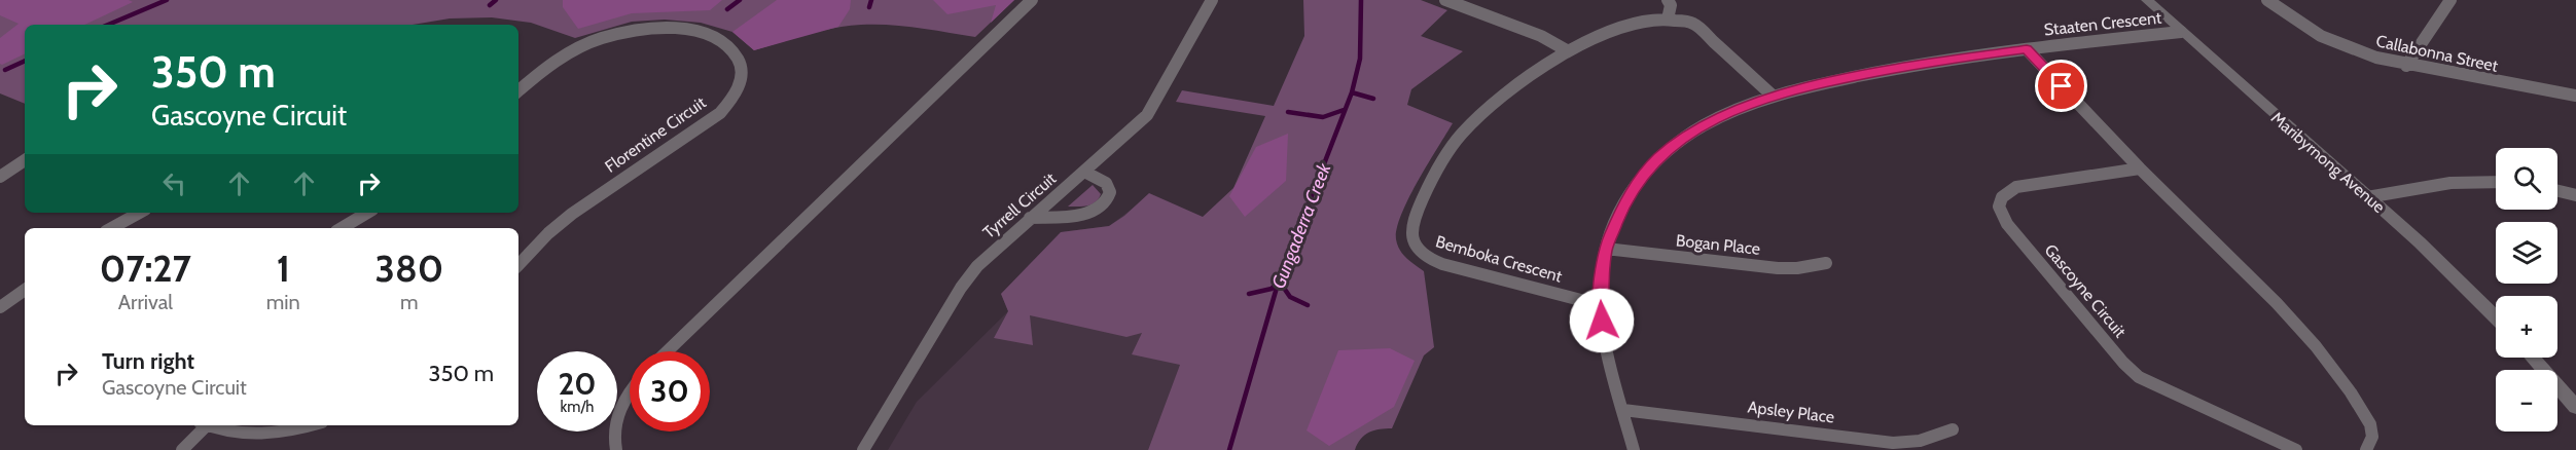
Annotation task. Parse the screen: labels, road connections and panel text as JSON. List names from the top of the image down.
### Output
{
  "streets": {
    "street": [
      "Staaten Crescent",
      "Callabonna Street",
      "Florentine Circuit",
      "Maribyrnong Avenue",
      "Tyrrell Circuit",
      "Bogan Place",
      "Bemboka Crescent",
      "Gascoyne Circuit",
      "Apsley Place"
    ]
  },
  "crossings": [
    ["Staaten Crescent", "Maribyrnong Avenue"],
    ["Staaten Crescent", "Bogan Place"],
    ["Staaten Crescent", "Bemboka Crescent"],
    ["Staaten Crescent", "Apsley Place"]
  ],
  "water": ["Gungaderra Creek"],
  "page": {
    "turn": ["350 m", "Gascoyne Circuit"],
    "map_buttons": ["+", "−"],
    "eta": [
      "07:27",
      "Arrival",
      "1",
      "min",
      "380",
      "m"
    ],
    "list": [
      {
        "name": "Turn right",
        "note": "Gascoyne Circuit",
        "value": "350 m"
      }
    ],
    "speed": "20 km/h",
    "limit": "30"
  }
}
